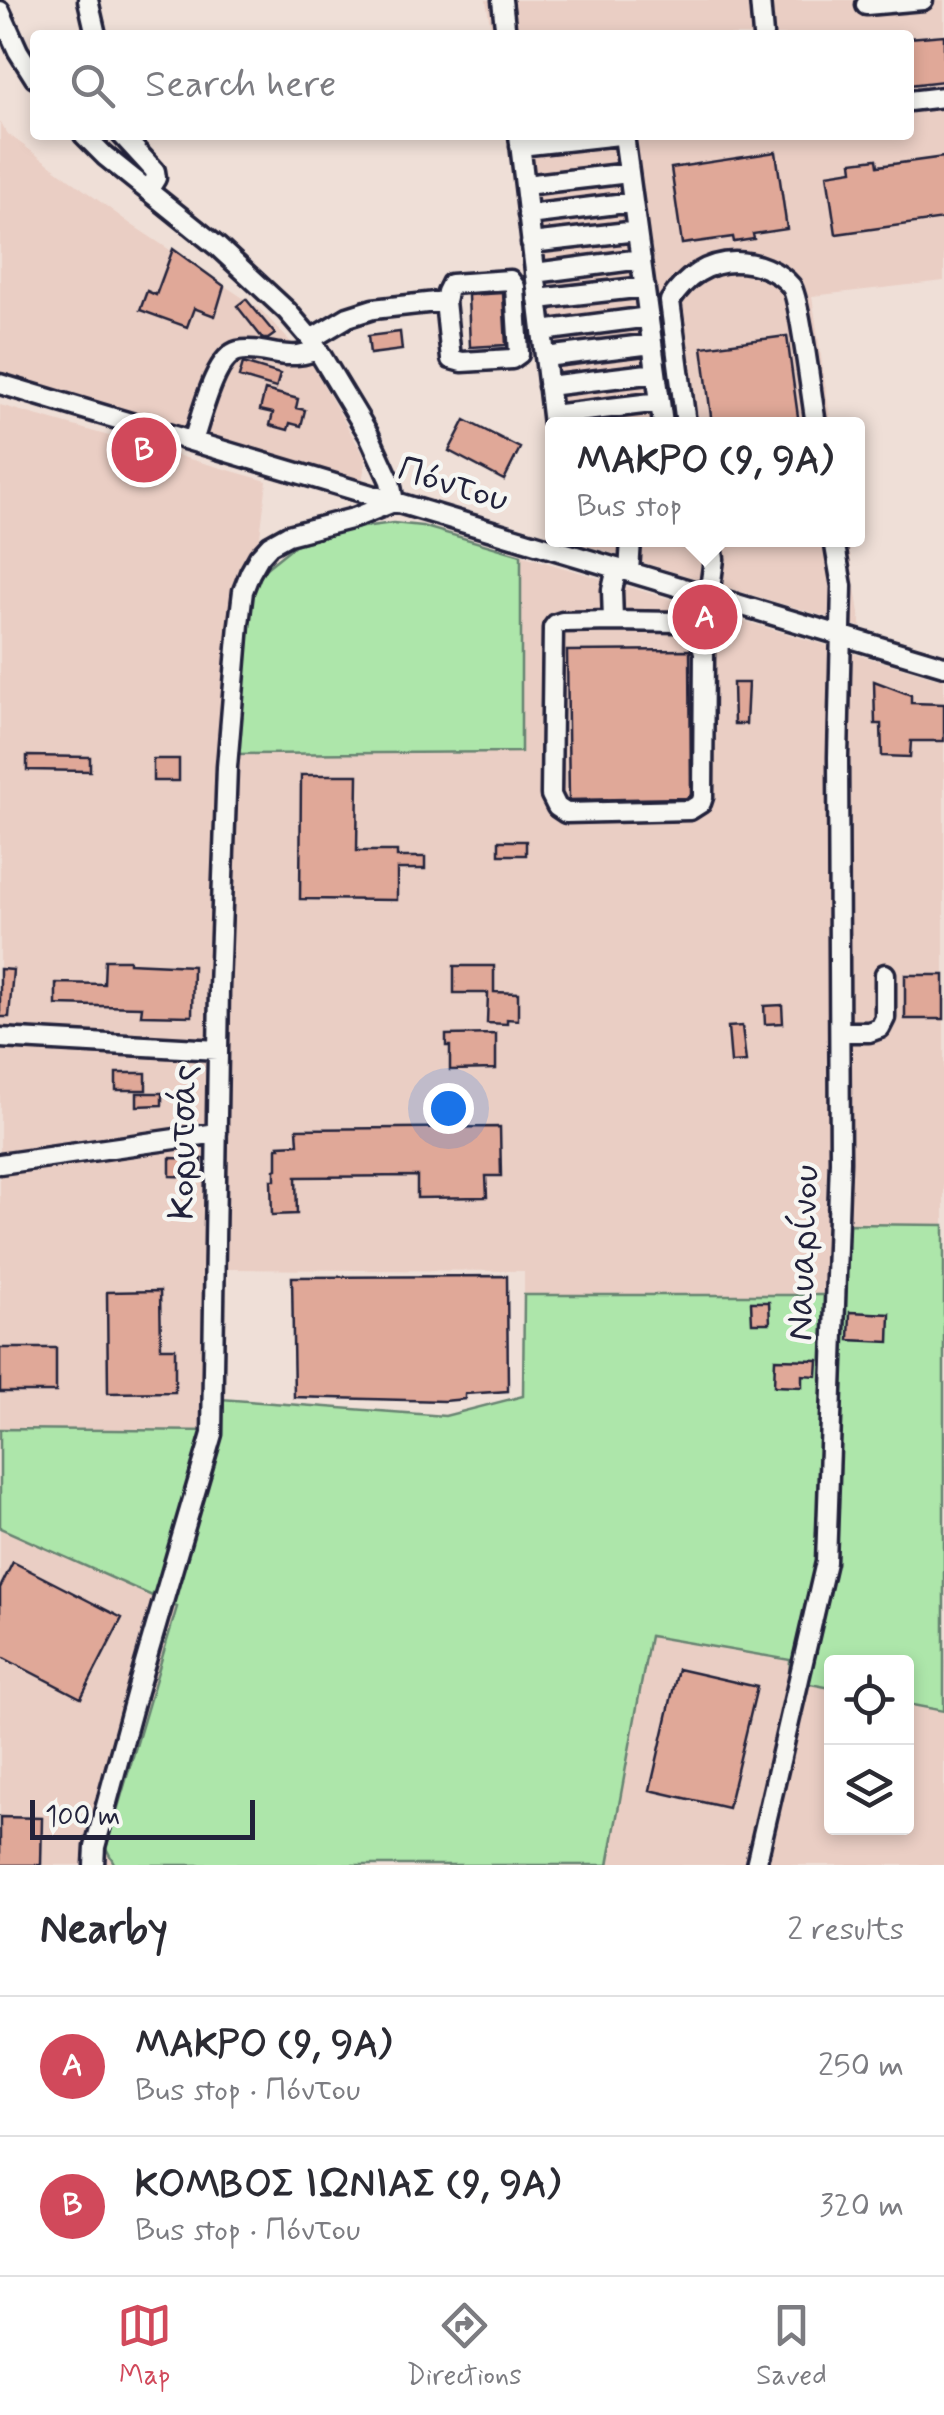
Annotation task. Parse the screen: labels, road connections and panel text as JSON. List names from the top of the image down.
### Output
{
  "streets": {
    "street": ["Πόντου", "Κορυτσάς", "Ναυαρίνου"]
  },
  "crossings": [
    ["Πόντου", "Κορυτσάς"],
    ["Πόντου", "Ναυαρίνου"]
  ],
  "scale_bar": "100 m",
  "page": {
    "search": "Search here",
    "pins": ["B", "A"],
    "popup": ["ΜΑΚΡΟ (9, 9Α)", "Bus stop"],
    "scale": "100 m",
    "heading": ["Nearby", "2 results"],
    "list": [
      {
        "mark": "A",
        "name": "ΜΑΚΡΟ (9, 9Α)",
        "note": "Bus stop · Πόντου",
        "value": "250 m"
      },
      {
        "mark": "B",
        "name": "ΚΟΜΒΟΣ ΙΩΝΙΑΣ (9, 9Α)",
        "note": "Bus stop · Πόντου",
        "value": "320 m"
      }
    ],
    "nav": ["Map", "Directions", "Saved"]
  }
}
